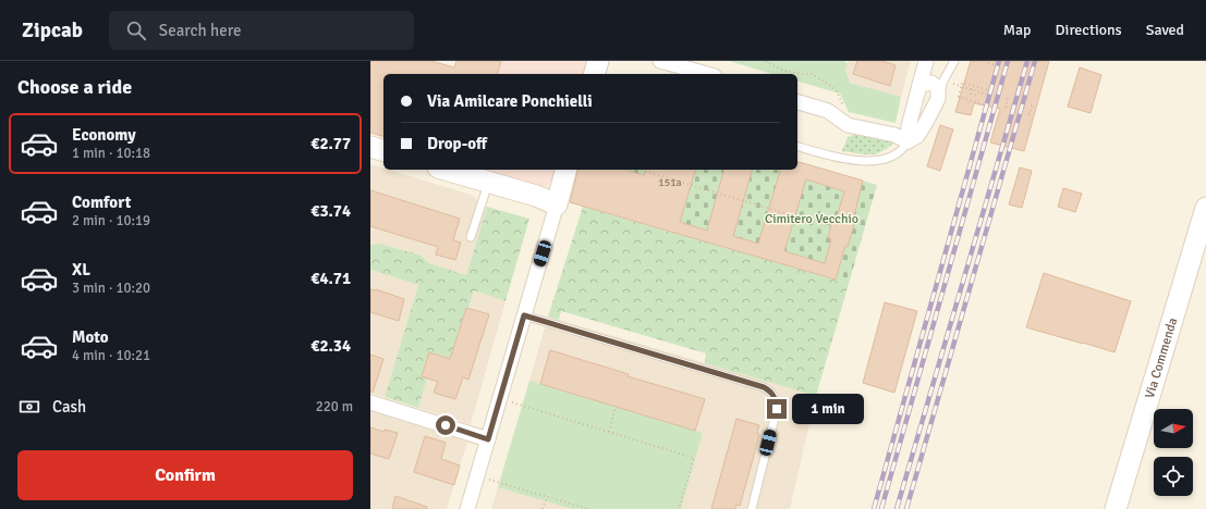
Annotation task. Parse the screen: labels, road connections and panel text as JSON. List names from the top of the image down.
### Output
{
  "streets": {
    "street": ["Via Commenda"]
  },
  "parks": ["Cimitero Vecchio"],
  "house_numbers": ["151a"],
  "north": "right",
  "page": {
    "header": "Zipcab",
    "search": "Search here",
    "nav": ["Map", "Directions", "Saved"],
    "heading": "Choose a ride",
    "banner": ["Via Amilcare Ponchielli", "Drop-off"],
    "list": [
      {
        "name": "Economy",
        "note": "1 min · 10:18",
        "value": "€2.77"
      },
      {
        "name": "Comfort",
        "note": "2 min · 10:19",
        "value": "€3.74"
      },
      {
        "name": "XL",
        "note": "3 min · 10:20",
        "value": "€4.71"
      },
      {
        "name": "Moto",
        "note": "4 min · 10:21",
        "value": "€2.34"
      }
    ],
    "pay": ["Cash", "220 m"],
    "bubble": "1 min",
    "buttons": "Confirm"
  }
}
